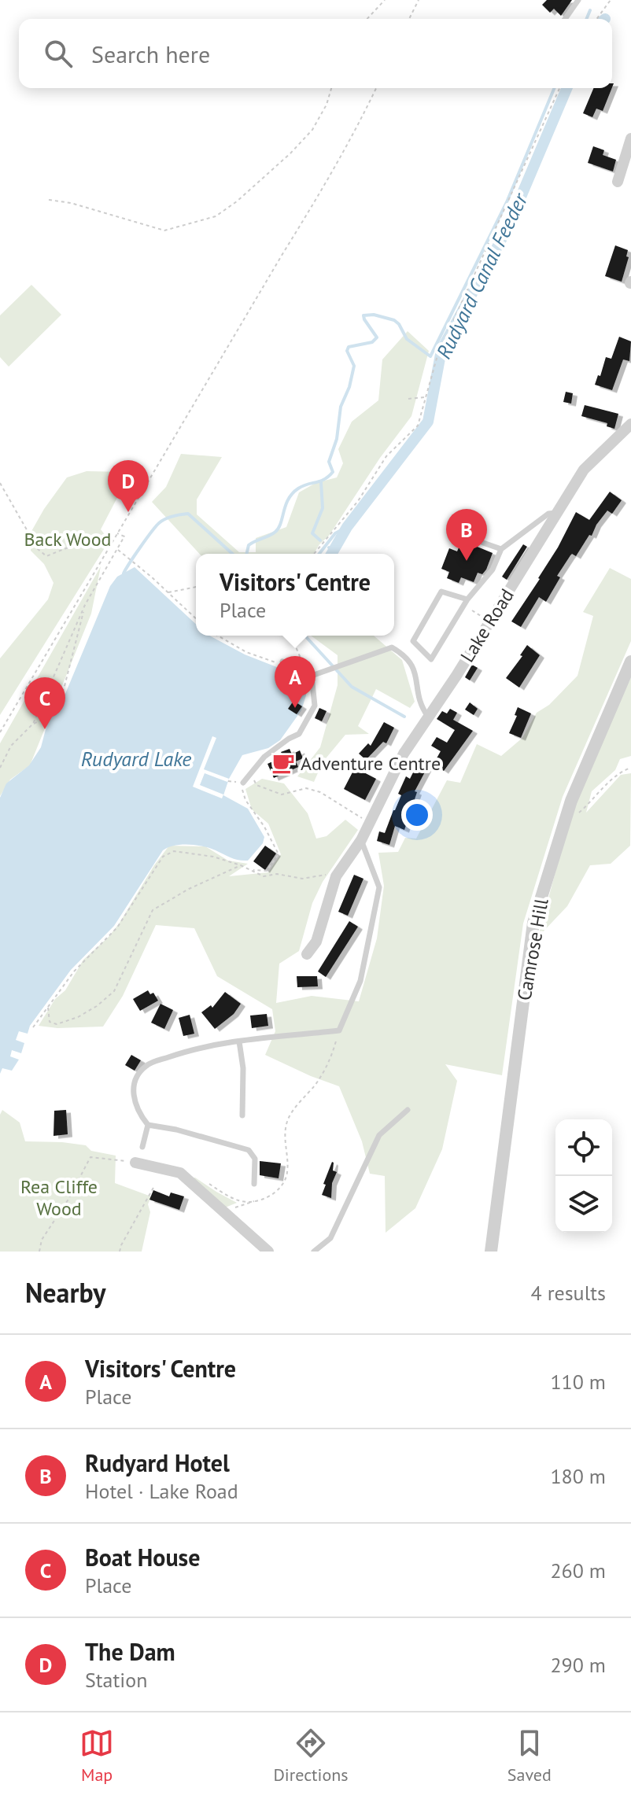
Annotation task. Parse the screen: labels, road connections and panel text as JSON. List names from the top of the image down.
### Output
{
  "streets": {
    "street": ["Lake Road", "Camrose Hill"]
  },
  "water": ["Rudyard Canal Feeder", "Rudyard Lake"],
  "parks": ["Back Wood", "Rea Cliffe Wood"],
  "places": {
    "cafe": ["Adventure Centre"]
  },
  "page": {
    "search": "Search here",
    "pins": [
      "D",
      "B",
      "A",
      "C"
    ],
    "popup": ["Visitors' Centre", "Place"],
    "heading": ["Nearby", "4 results"],
    "list": [
      {
        "mark": "A",
        "name": "Visitors' Centre",
        "note": "Place",
        "value": "110 m"
      },
      {
        "mark": "B",
        "name": "Rudyard Hotel",
        "note": "Hotel · Lake Road",
        "value": "180 m"
      },
      {
        "mark": "C",
        "name": "Boat House",
        "note": "Place",
        "value": "260 m"
      },
      {
        "mark": "D",
        "name": "The Dam",
        "note": "Station",
        "value": "290 m"
      }
    ],
    "nav": ["Map", "Directions", "Saved"]
  }
}
